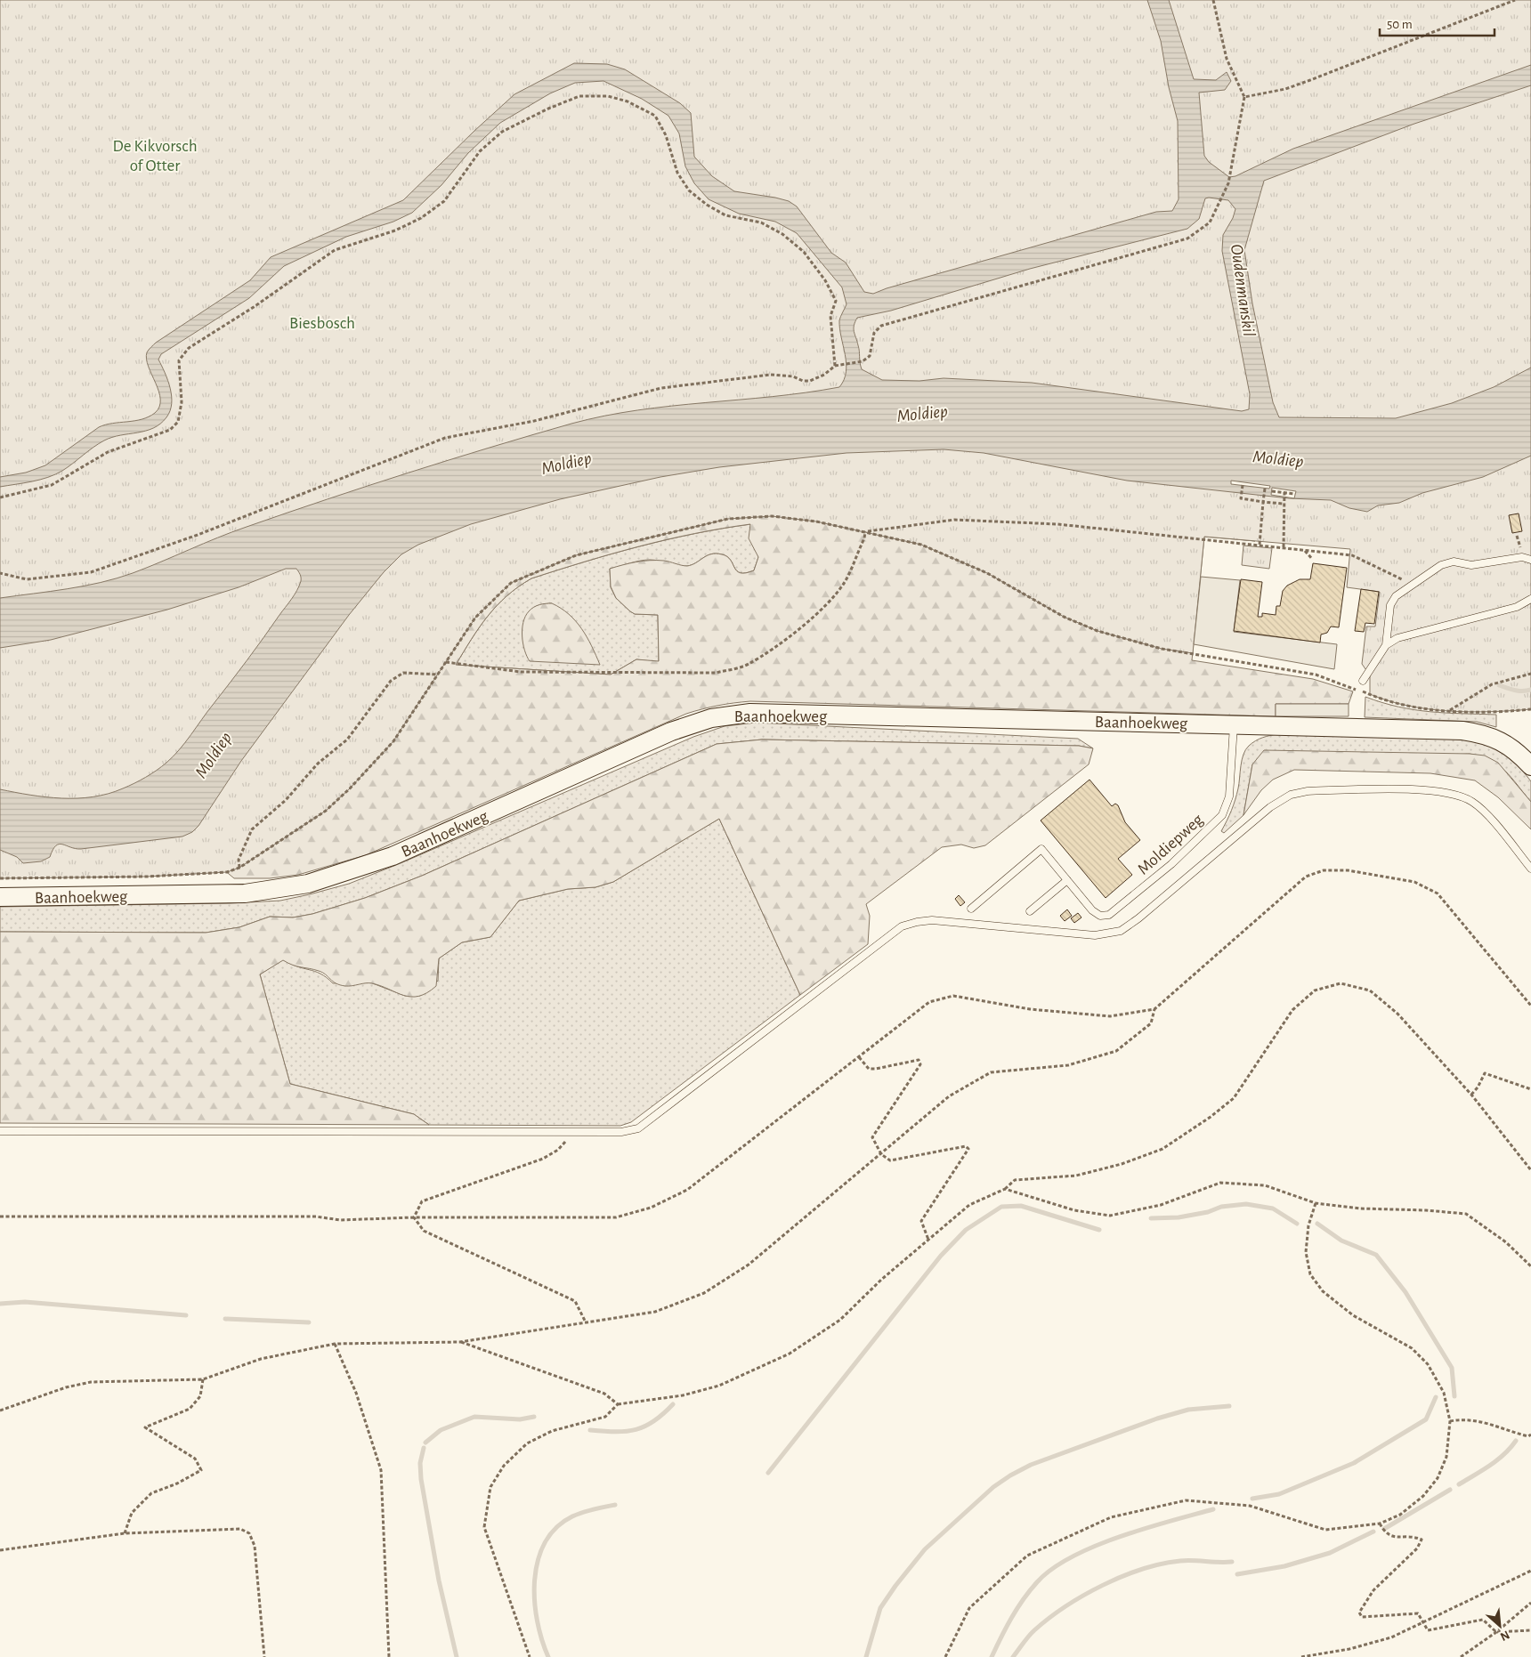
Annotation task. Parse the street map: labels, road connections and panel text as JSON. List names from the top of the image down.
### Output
{
  "streets": {
    "street": ["Baanhoekweg"],
    "lane": ["Moldiepweg"]
  },
  "crossings": [
    ["Baanhoekweg", "Moldiepweg"]
  ],
  "water": ["Oudenmanskil", "Moldiep"],
  "parks": ["De Kikvorsch of Otter", "Biesbosch"],
  "scale_bar": "50 m",
  "north": "bottom right"
}
